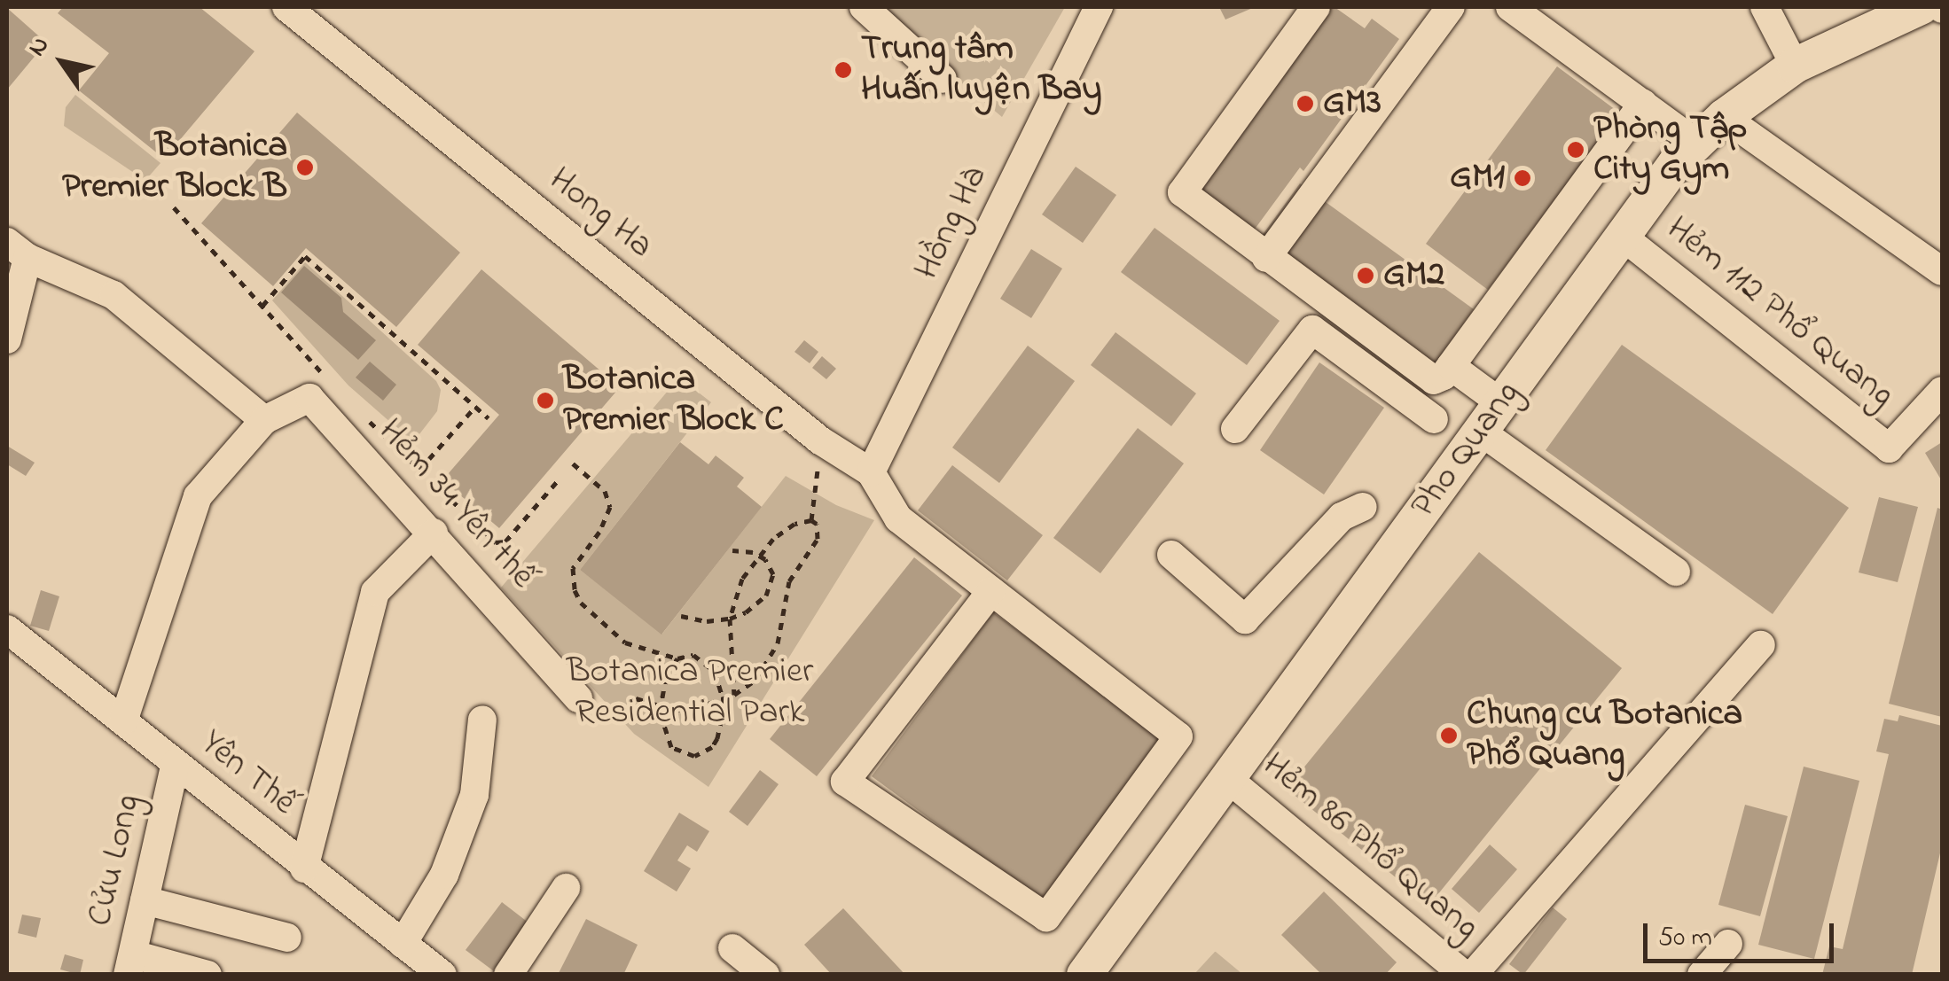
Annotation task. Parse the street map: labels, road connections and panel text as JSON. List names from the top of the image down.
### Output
{
  "streets": {
    "main road": ["Pho Quang"],
    "street": [
      "Hong Ha",
      "Hồng Hà",
      "Hẻm 112 Phổ Quang",
      "Hẻm 34 Yên thế",
      "Yên Thế",
      "Hẻm 86 Phổ Quang",
      "Cửu Long"
    ]
  },
  "crossings": [
    ["Hong Ha", "Hồng Hà"],
    ["Hẻm 112 Phổ Quang", "Pho Quang"],
    ["Pho Quang", "Hẻm 86 Phổ Quang"],
    ["Yên Thế", "Cửu Long"]
  ],
  "parks": ["Botanica Premier Residential Park"],
  "places": [
    "Trung tâm Huấn luyện Bay",
    "GM3",
    "Phòng Tập City Gym",
    "Botanica Premier Block B",
    "GM1",
    "GM2",
    "Botanica Premier Block C",
    "Chung cư Botanica Phổ Quang"
  ],
  "scale_bar": "50 m",
  "north": "top left"
}
